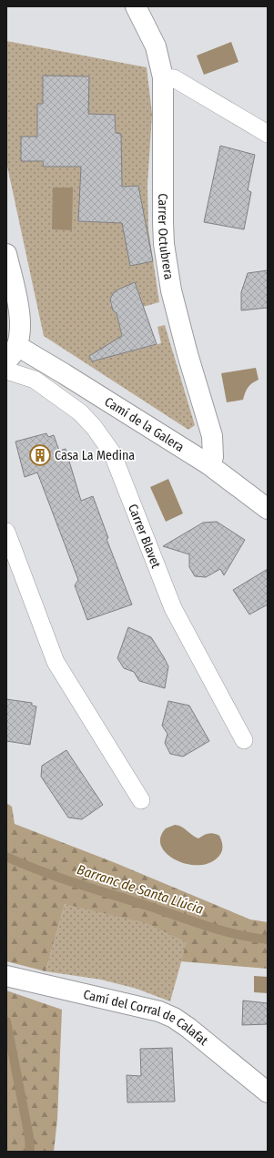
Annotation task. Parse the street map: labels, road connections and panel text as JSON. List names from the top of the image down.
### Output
{
  "streets": {
    "street": ["Carrer Octubrera", "Camí de la Galera", "Camí del Corral de Calafat"],
    "lane": ["Carrer Blavet"]
  },
  "crossings": [
    ["Carrer Octubrera", "Camí de la Galera"]
  ],
  "water": ["Barranc de Santa Llúcia"],
  "places": {
    "building": ["Casa La Medina"]
  }
}
